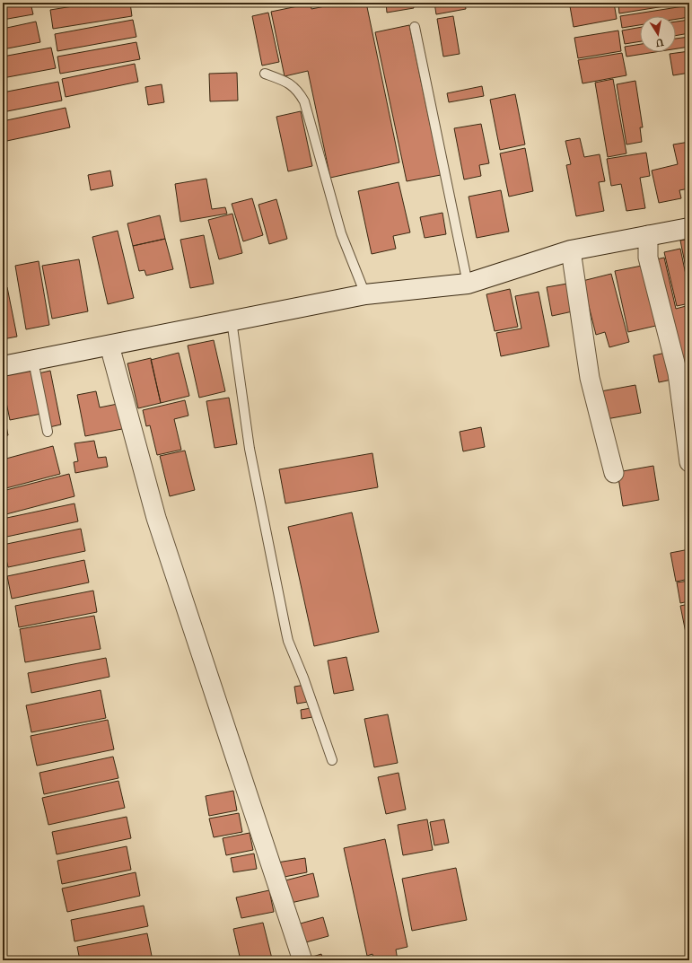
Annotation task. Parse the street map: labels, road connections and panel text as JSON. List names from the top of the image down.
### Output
{
  "north": "bottom"
}
